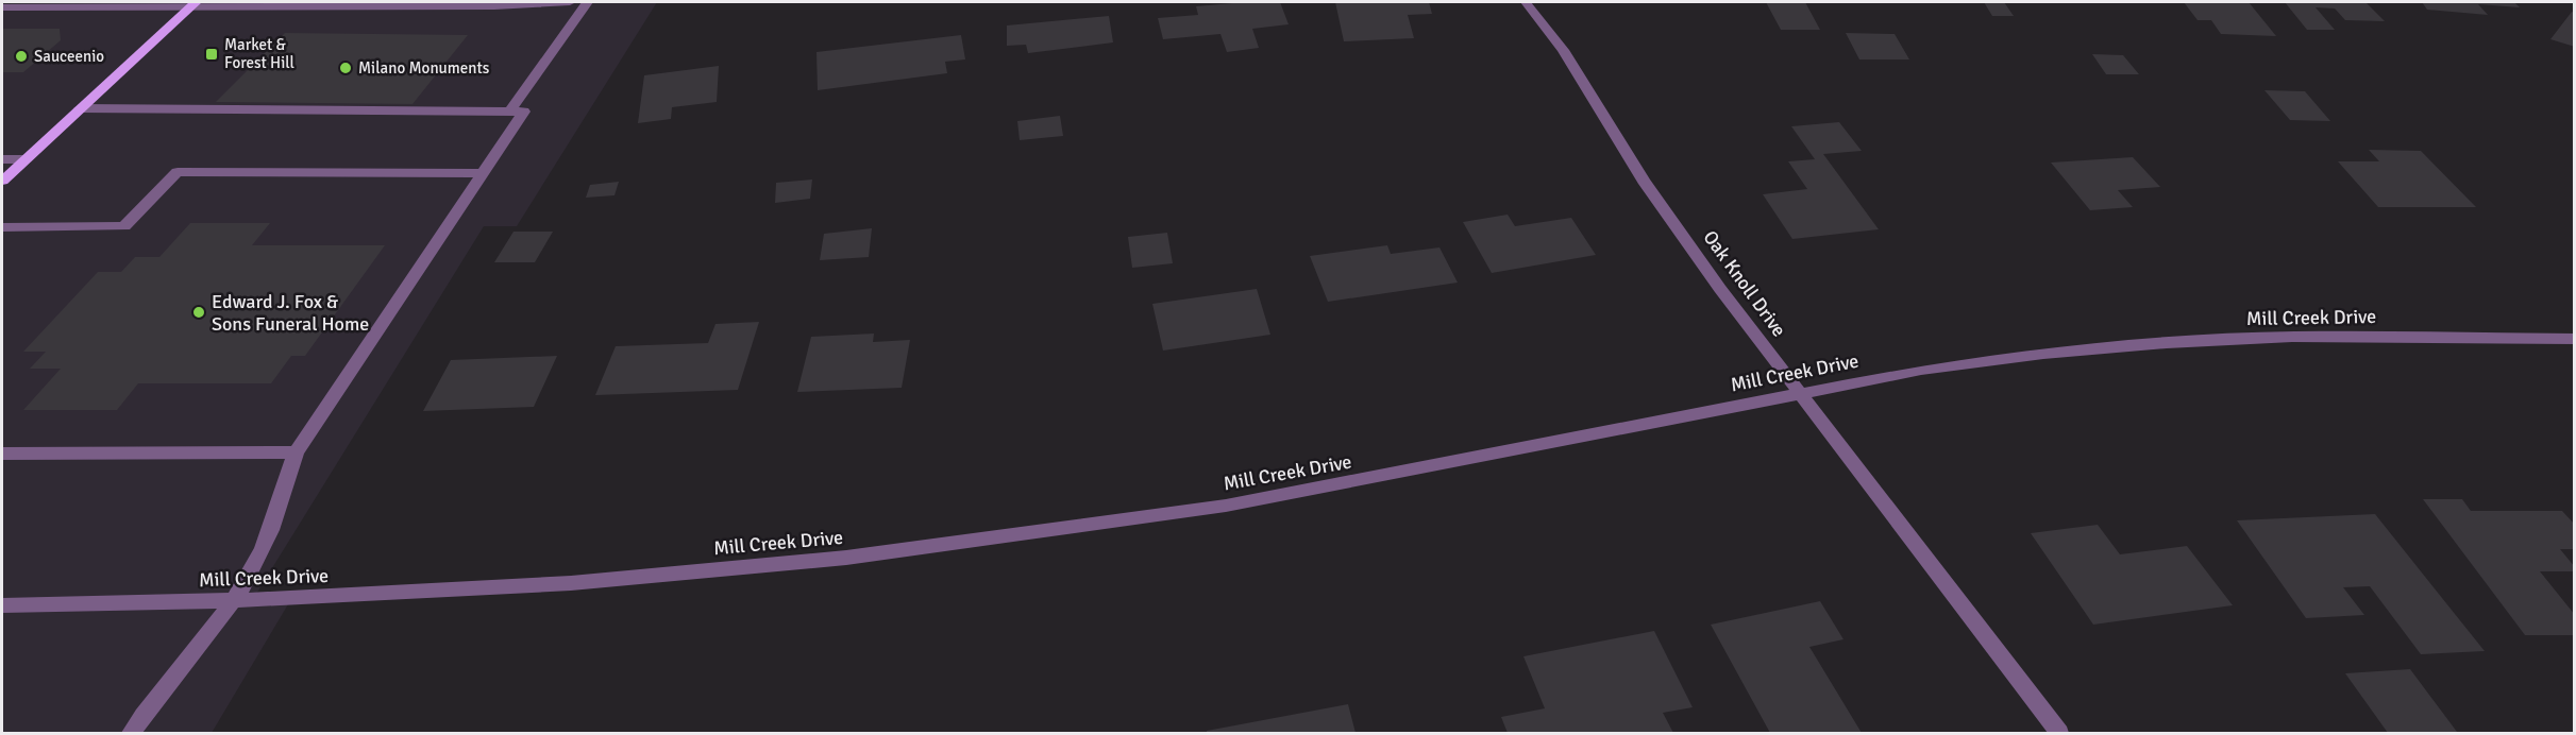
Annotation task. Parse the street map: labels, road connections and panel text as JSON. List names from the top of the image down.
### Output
{
  "streets": {
    "street": ["Oak Knoll Drive", "Mill Creek Drive"]
  },
  "crossings": [
    ["Oak Knoll Drive", "Mill Creek Drive"]
  ],
  "places": {
    "transit": ["Market & Forest Hill"],
    "other": ["Sauceenio", "Milano Monuments", "Edward J. Fox & Sons Funeral Home"]
  }
}
